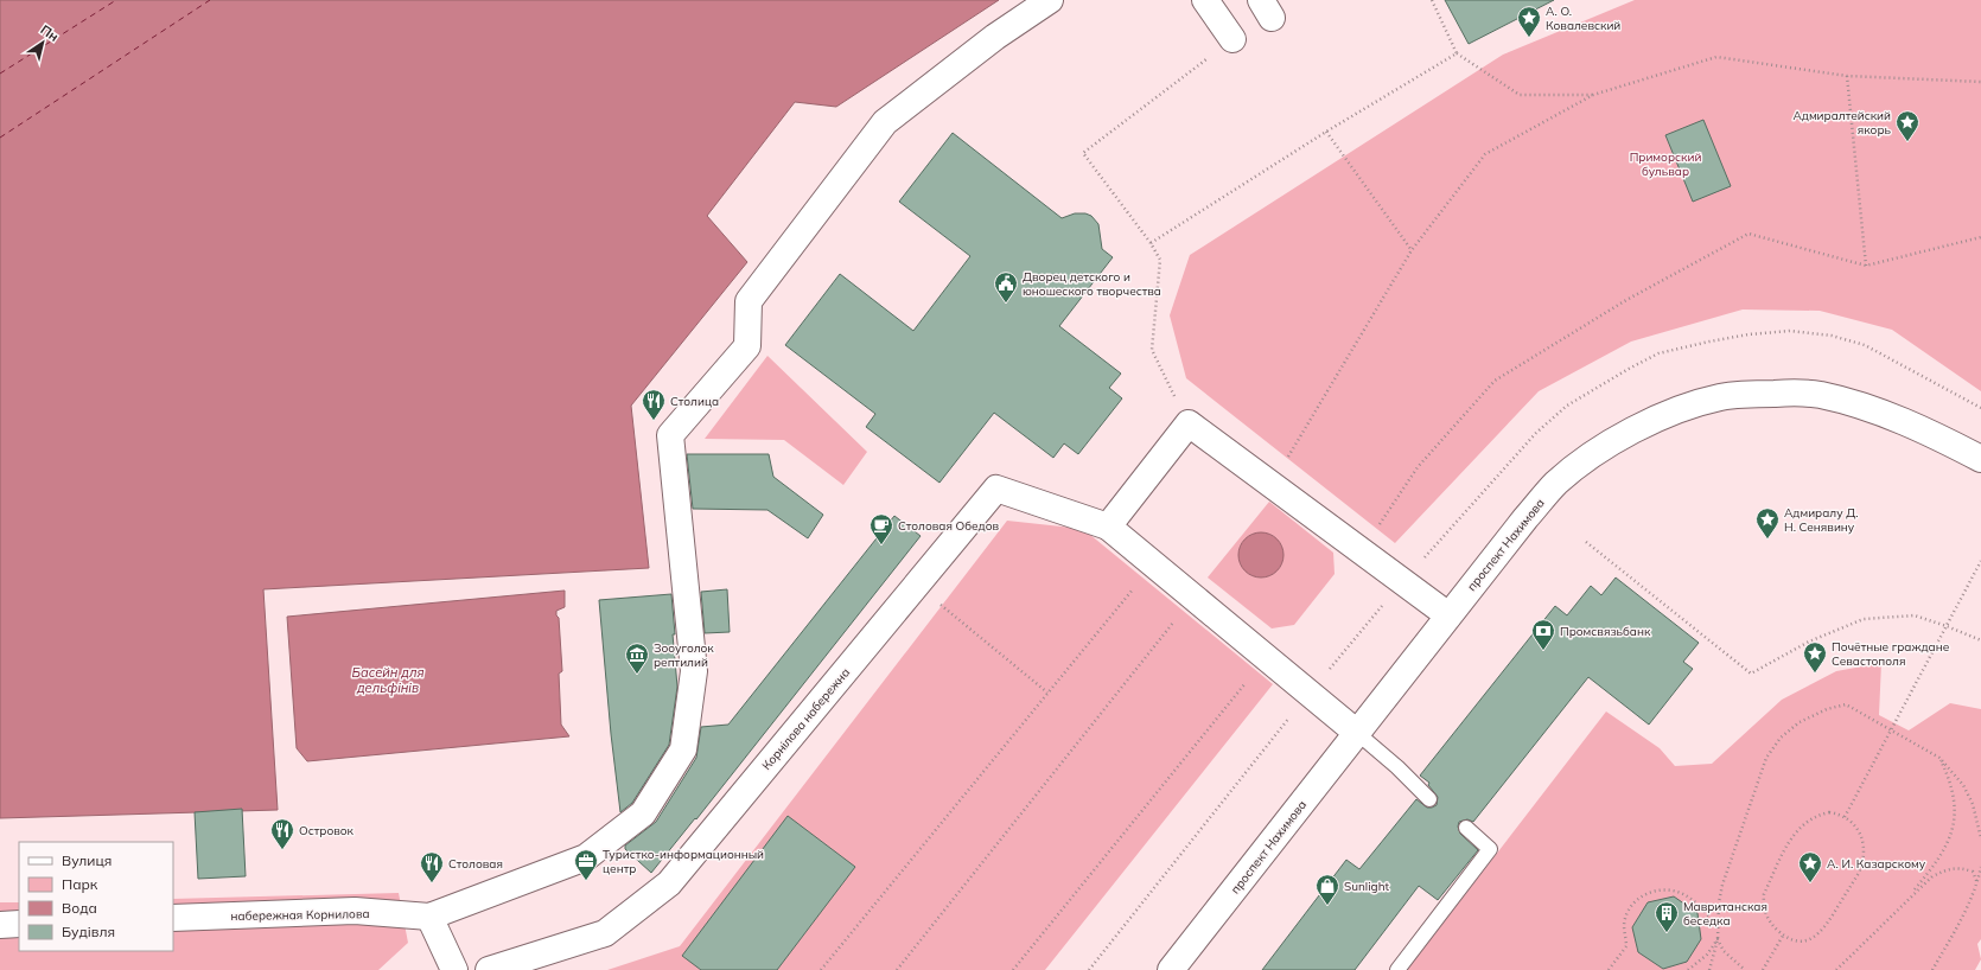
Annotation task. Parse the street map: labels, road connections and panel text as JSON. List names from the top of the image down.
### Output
{
  "streets": {
    "street": ["проспект Нахимова", "Корнілова набережна", "набережная Корнилова"]
  },
  "water": ["Басейн для дельфiнiв"],
  "parks": ["Приморский бульвар"],
  "places": {
    "place": [
      "А. О. Ковалевский",
      "Адмиралтейский якорь",
      "Адмиралу Д. Н. Сенявину",
      "Почётные граждане Севастополя",
      "А. И. Казарскому"
    ],
    "public building": ["Дворец детского и юношеского творчества"],
    "restaurant": ["Столица", "Островок", "Столовая"],
    "cafe": ["Столовая Обедов"],
    "bank": ["Промсвязьбанк"],
    "museum": ["Зооуголок рептилий"],
    "office": ["Туристко-информационный центр"],
    "shop": ["Sunlight"],
    "building": ["Мавританская беседка"]
  },
  "legend": [
    "Вулиця",
    "Парк",
    "Вода",
    "Будівля"
  ],
  "north": "top right"
}
